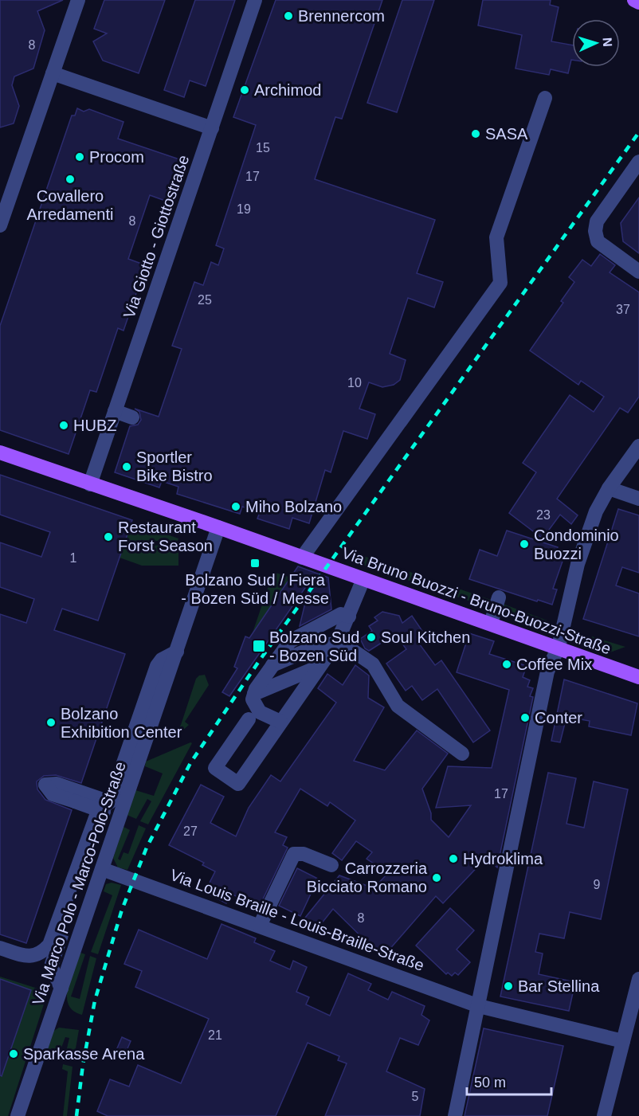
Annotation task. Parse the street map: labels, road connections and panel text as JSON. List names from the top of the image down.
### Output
{
  "streets": {
    "main road": ["Via Bruno Buozzi - Bruno-Buozzi-Straße"],
    "street": ["Via Giotto - Giottostraße", "Via Marco Polo - Marco-Polo-Straße", "Via Louis Braille - Louis-Braille-Straße"]
  },
  "crossings": [
    ["Via Giotto - Giottostraße", "Via Bruno Buozzi - Bruno-Buozzi-Straße"],
    ["Via Bruno Buozzi - Bruno-Buozzi-Straße", "Via Marco Polo - Marco-Polo-Straße"],
    ["Via Marco Polo - Marco-Polo-Straße", "Via Louis Braille - Louis-Braille-Straße"]
  ],
  "places": {
    "other": [
      "Brennercom",
      "Archimod",
      "SASA",
      "Procom",
      "Covallero Arredamenti",
      "HUBZ",
      "Sportler Bike Bistro",
      "Miho Bolzano",
      "Restaurant Forst Season",
      "Condominio Buozzi",
      "Soul Kitchen",
      "Coffee Mix",
      "Conter",
      "Bolzano Exhibition Center",
      "Hydroklima",
      "Carrozzeria Bicciato Romano",
      "Bar Stellina",
      "Sparkasse Arena"
    ],
    "transit": ["Bolzano Sud / Fiera - Bozen Süd / Messe", "Bolzano Sud - Bozen Süd"]
  },
  "house_numbers": [
    "8",
    "15",
    "17",
    "19",
    "8",
    "25",
    "37",
    "10",
    "23",
    "1",
    "17",
    "27",
    "9",
    "8",
    "21",
    "5"
  ],
  "scale_bar": "50 m",
  "north": "right"
}
